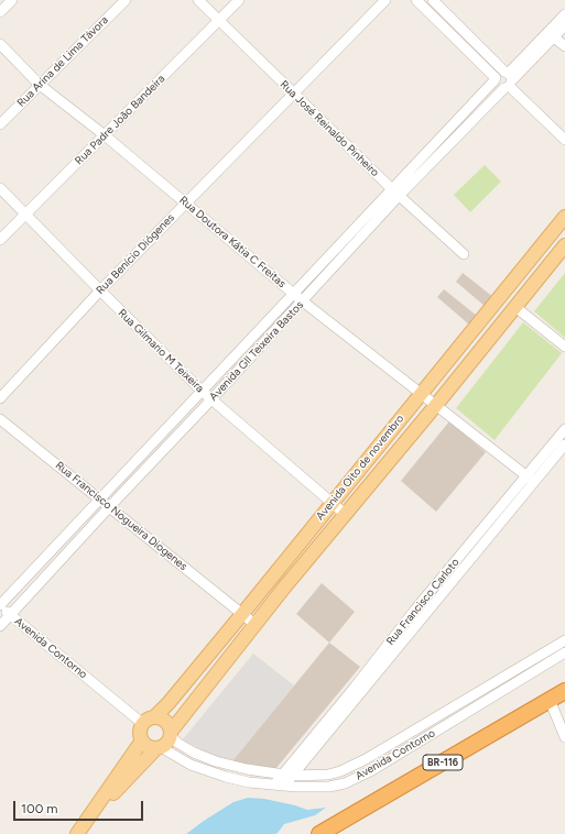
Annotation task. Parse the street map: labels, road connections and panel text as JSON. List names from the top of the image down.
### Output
{
  "streets": {
    "highway": ["BR-116"],
    "main road": ["Avenida Oito de novembro"],
    "street": [
      "Rua Arina de Lima Távora",
      "Rua Padre João Bandeira",
      "Rua José Reinaldo Pinheiro",
      "Rua Doutora Kátia C Freitas",
      "Rua Benício Diógenes",
      "Rua Gilmario M Teixeira",
      "Avenida GIl Teixeira Bastos",
      "Rua Francisco Nogueira Diogenes",
      "Rua Francisco Carloto",
      "Avenida Contorno"
    ]
  },
  "crossings": [
    ["Rua Arina de Lima Távora", "Rua Doutora Kátia C Freitas"],
    ["Rua Padre João Bandeira", "Rua José Reinaldo Pinheiro"],
    ["Rua Padre João Bandeira", "Rua Doutora Kátia C Freitas"],
    ["Rua Padre João Bandeira", "Rua Gilmario M Teixeira"],
    ["Rua José Reinaldo Pinheiro", "Rua Benício Diógenes"],
    ["Rua José Reinaldo Pinheiro", "Avenida GIl Teixeira Bastos"],
    ["Rua Doutora Kátia C Freitas", "Rua Benício Diógenes"],
    ["Rua Doutora Kátia C Freitas", "Avenida GIl Teixeira Bastos"],
    ["Rua Doutora Kátia C Freitas", "Avenida Oito de novembro"],
    ["Rua Doutora Kátia C Freitas", "Rua Francisco Carloto"],
    ["Rua Benício Diógenes", "Rua Gilmario M Teixeira"],
    ["Rua Gilmario M Teixeira", "Avenida GIl Teixeira Bastos"],
    ["Rua Gilmario M Teixeira", "Avenida Oito de novembro"],
    ["Avenida GIl Teixeira Bastos", "Rua Francisco Nogueira Diogenes"],
    ["Avenida GIl Teixeira Bastos", "Avenida Contorno"],
    ["Avenida Oito de novembro", "Rua Francisco Nogueira Diogenes"],
    ["Avenida Oito de novembro", "Avenida Contorno"],
    ["Rua Francisco Carloto", "Avenida Contorno"]
  ],
  "scale_bar": "100 m"
}
